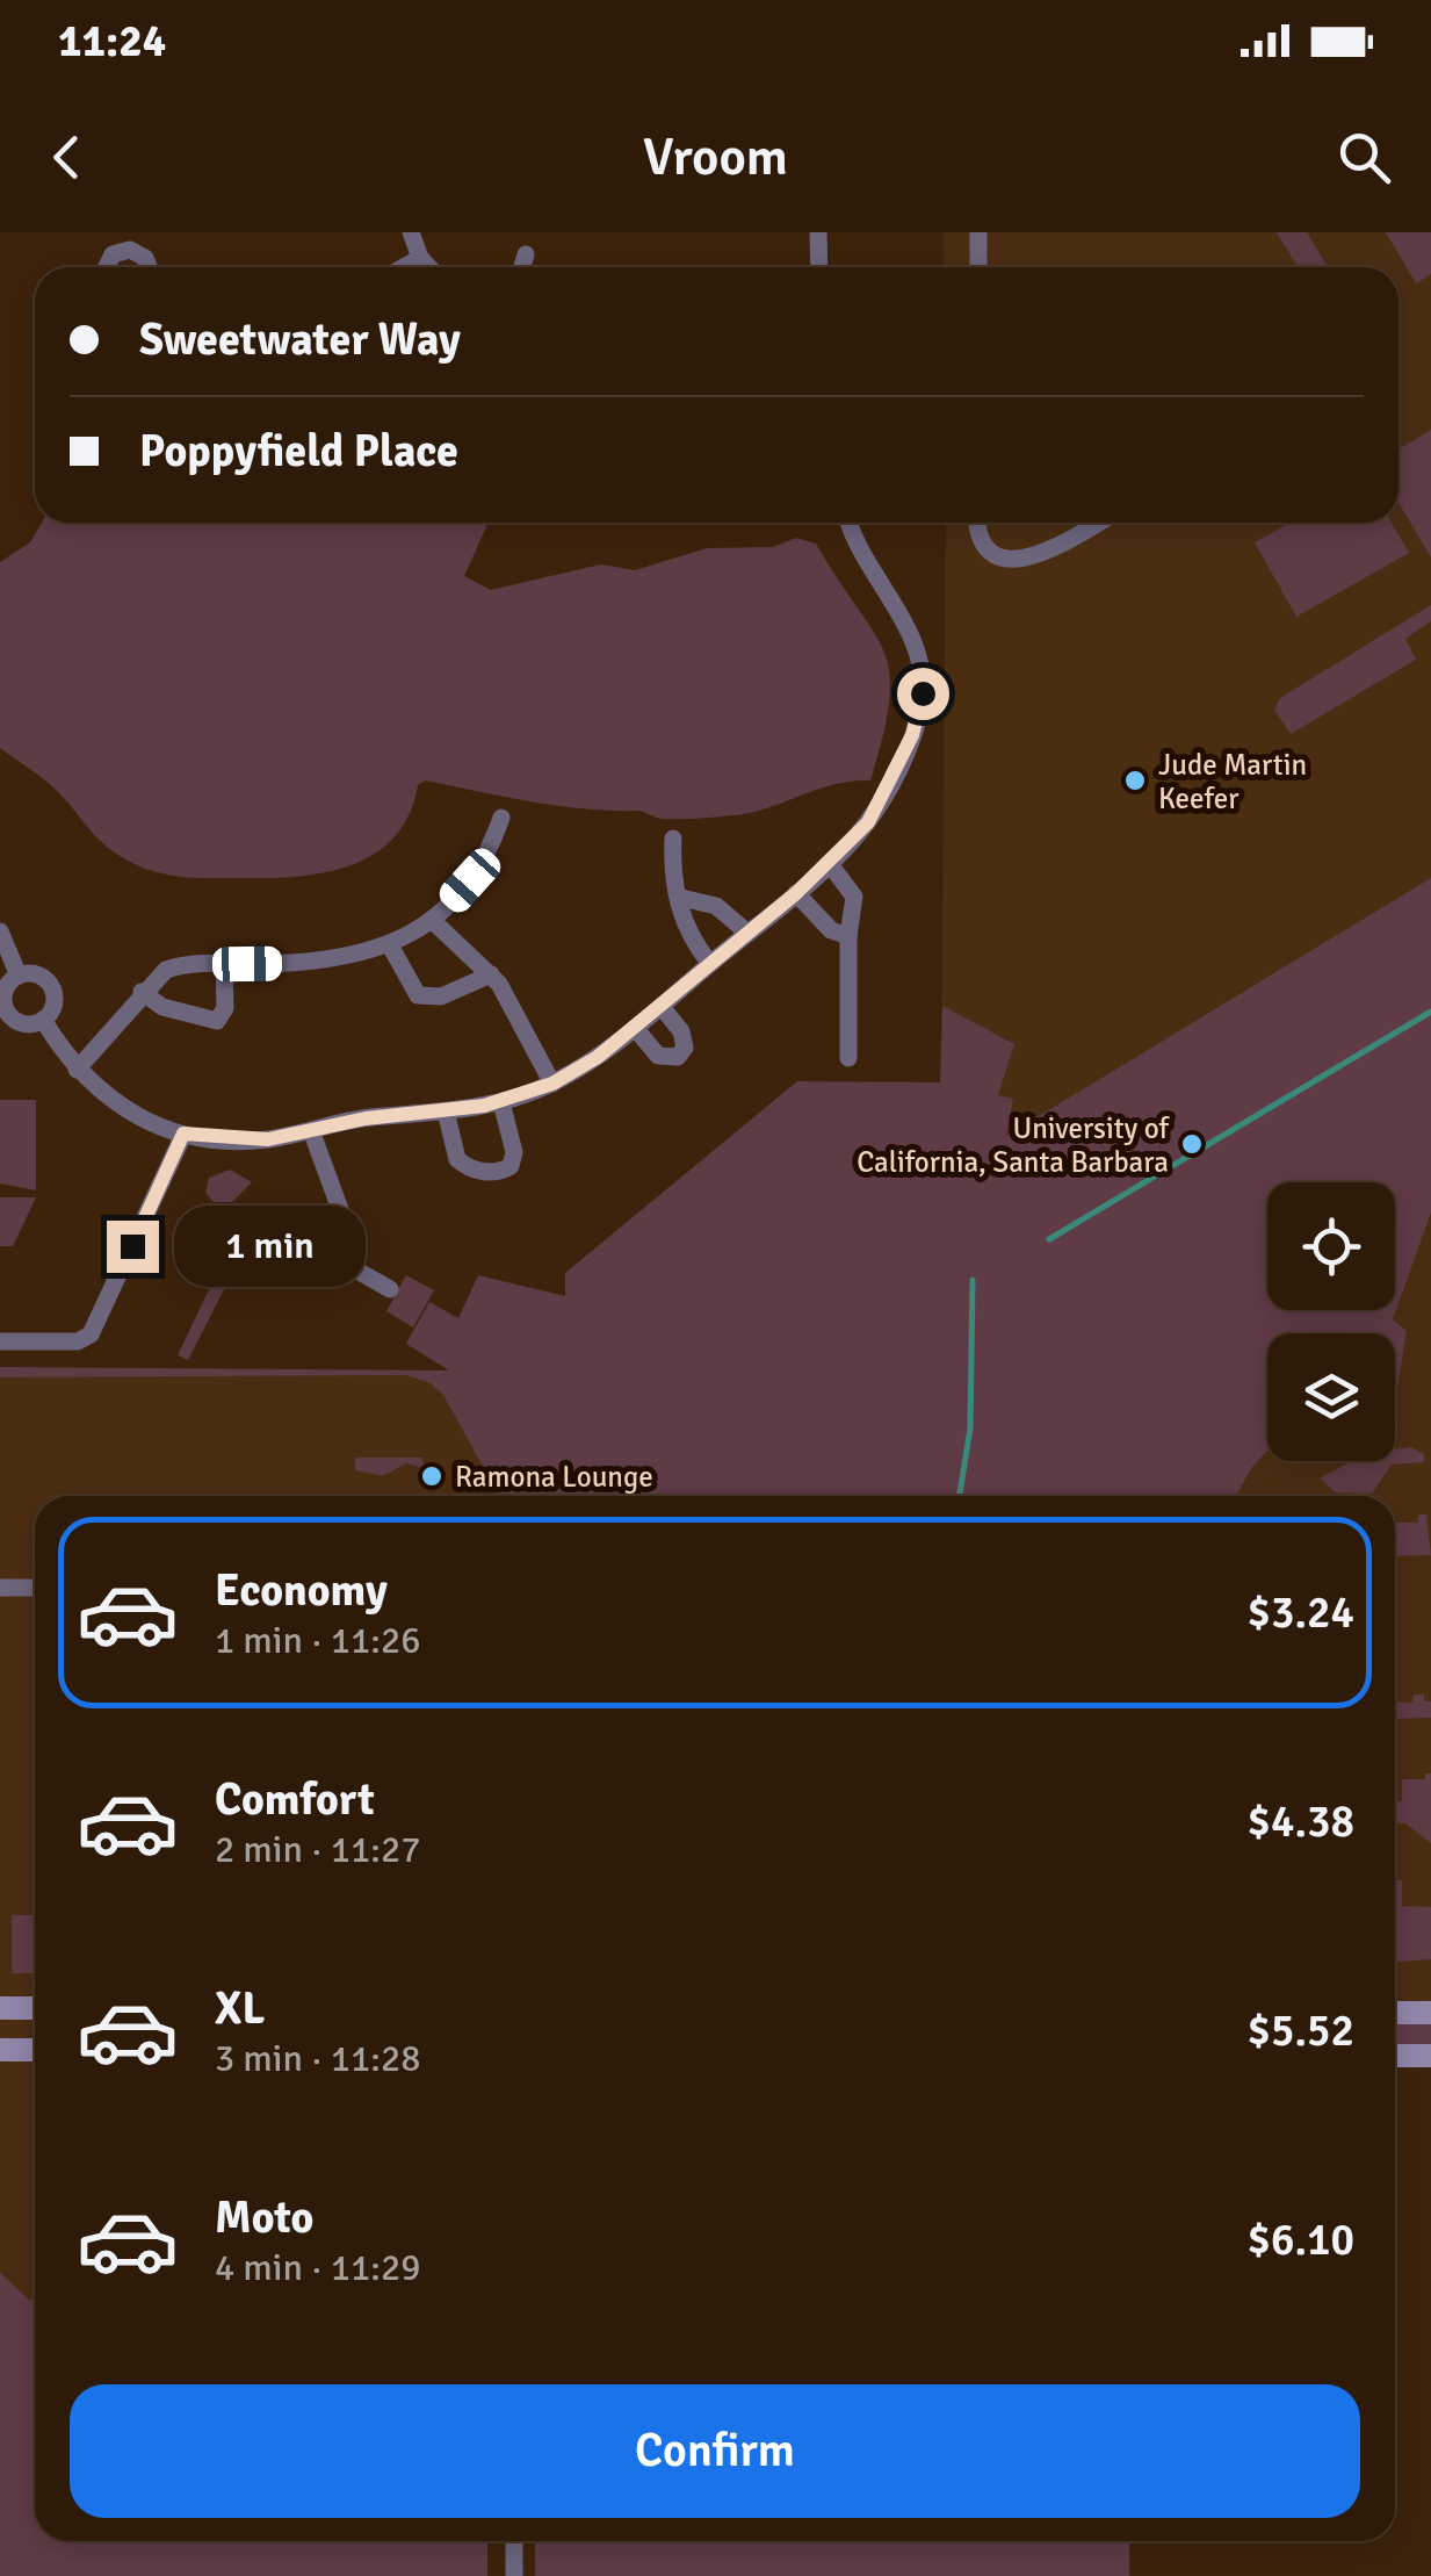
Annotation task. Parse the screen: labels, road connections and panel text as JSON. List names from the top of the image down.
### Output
{
  "places": ["Jude Martin Keefer", "University of California, Santa Barbara", "Ramona Lounge"],
  "page": {
    "status": "11:24",
    "header": "Vroom",
    "banner": ["Sweetwater Way", "Poppyfield Place"],
    "bubble": "1 min",
    "list": [
      {
        "name": "Economy",
        "note": "1 min · 11:26",
        "value": "$3.24"
      },
      {
        "name": "Comfort",
        "note": "2 min · 11:27",
        "value": "$4.38"
      },
      {
        "name": "XL",
        "note": "3 min · 11:28",
        "value": "$5.52"
      },
      {
        "name": "Moto",
        "note": "4 min · 11:29",
        "value": "$6.10"
      }
    ],
    "buttons": "Confirm"
  }
}
